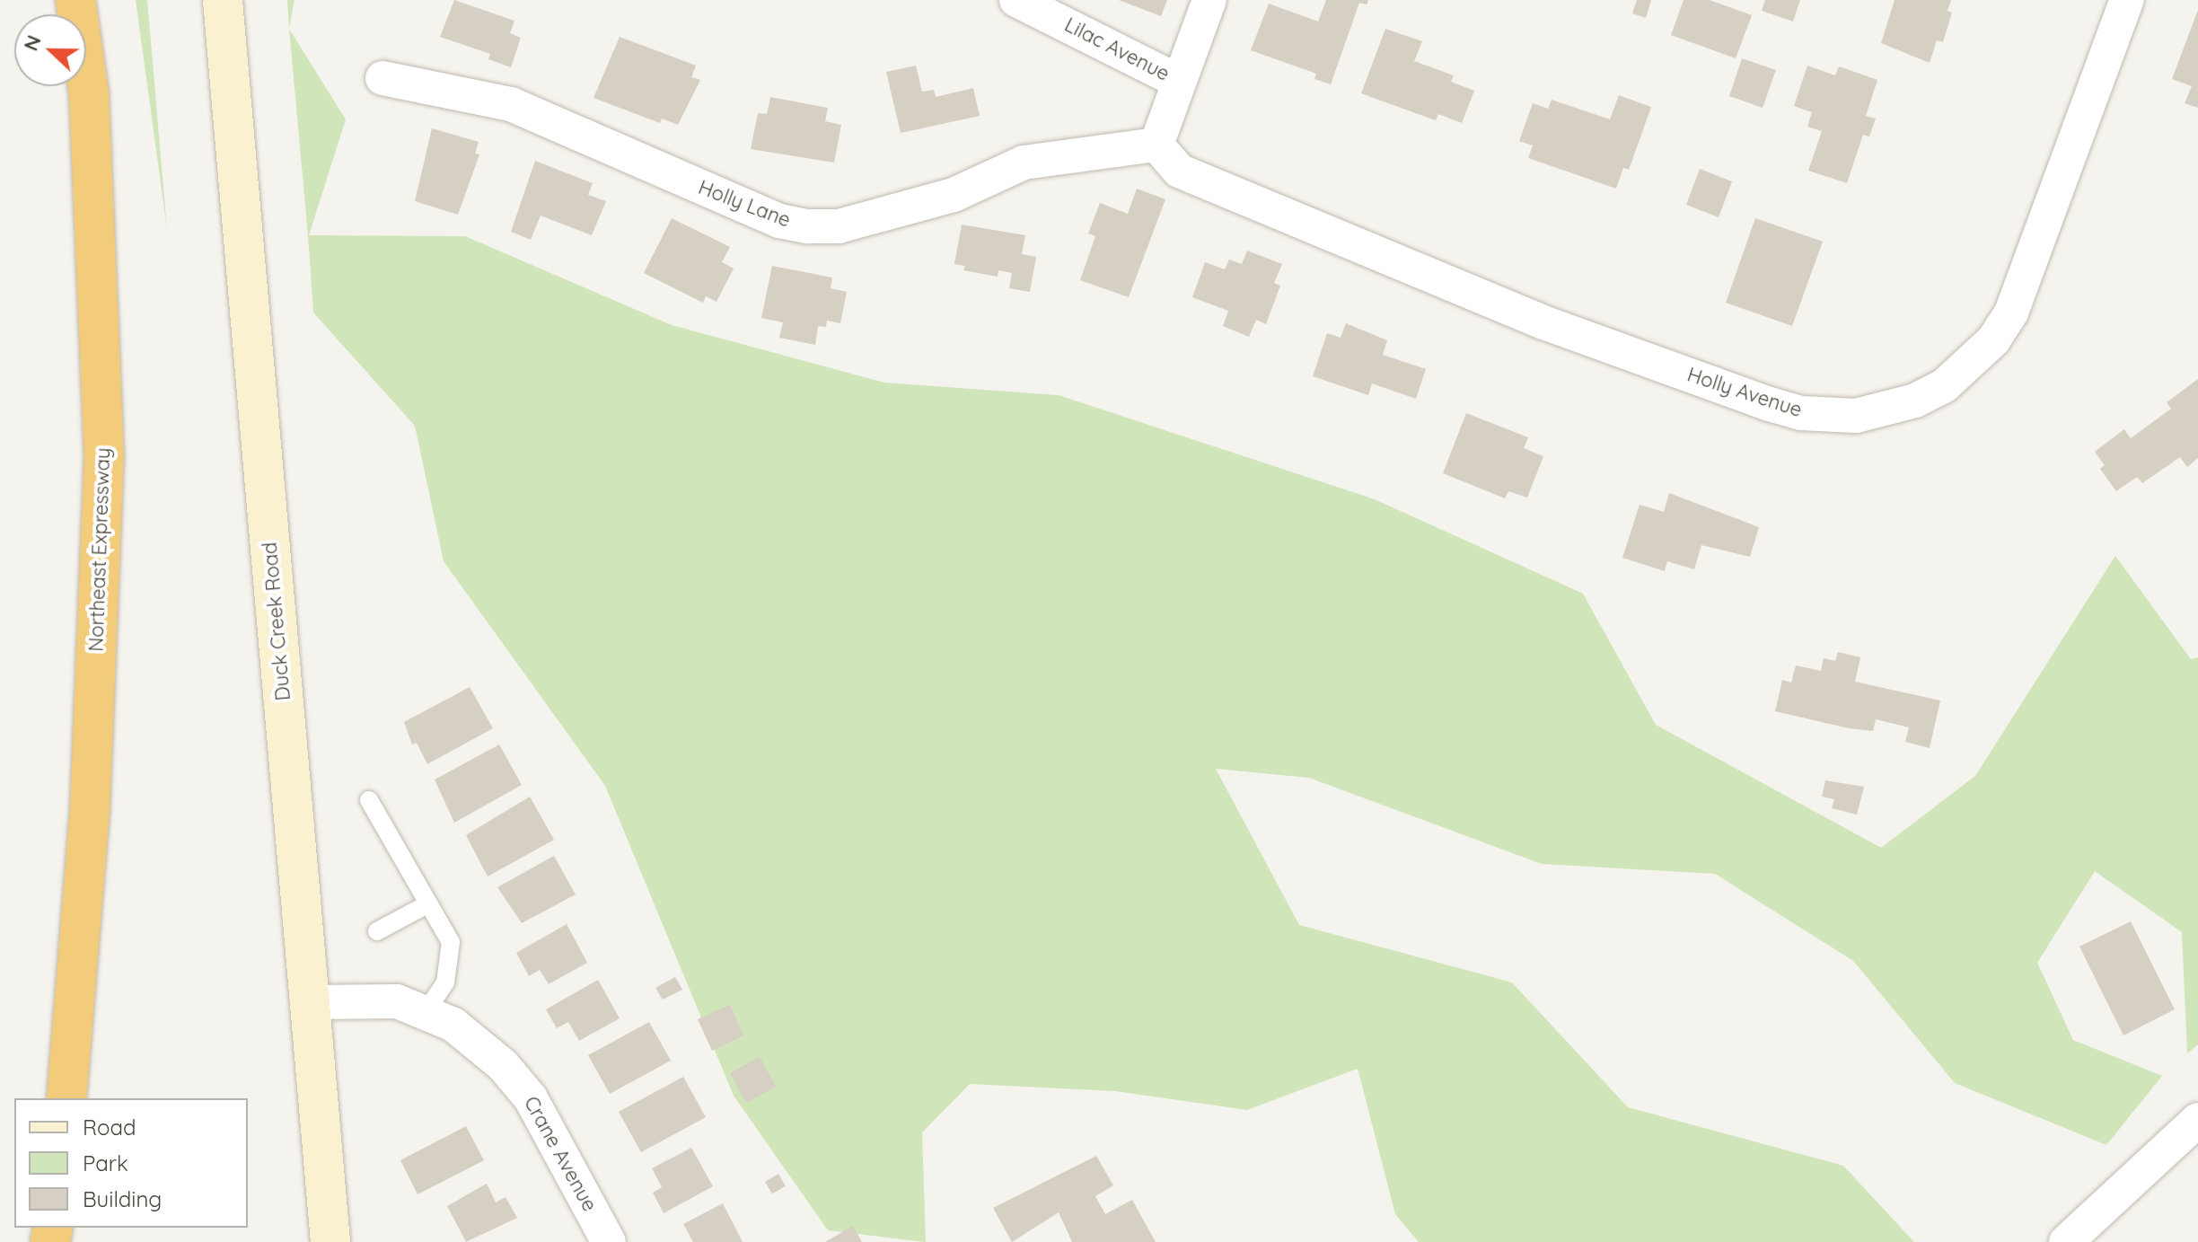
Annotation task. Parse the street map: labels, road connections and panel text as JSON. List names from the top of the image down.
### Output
{
  "streets": {
    "highway": ["Northeast Expressway"],
    "street": [
      "Lilac Avenue",
      "Holly Lane",
      "Holly Avenue",
      "Duck Creek Road",
      "Crane Avenue"
    ]
  },
  "crossings": [
    ["Holly Lane", "Holly Avenue"],
    ["Duck Creek Road", "Crane Avenue"]
  ],
  "legend": ["Road", "Park", "Building"],
  "north": "left"
}
